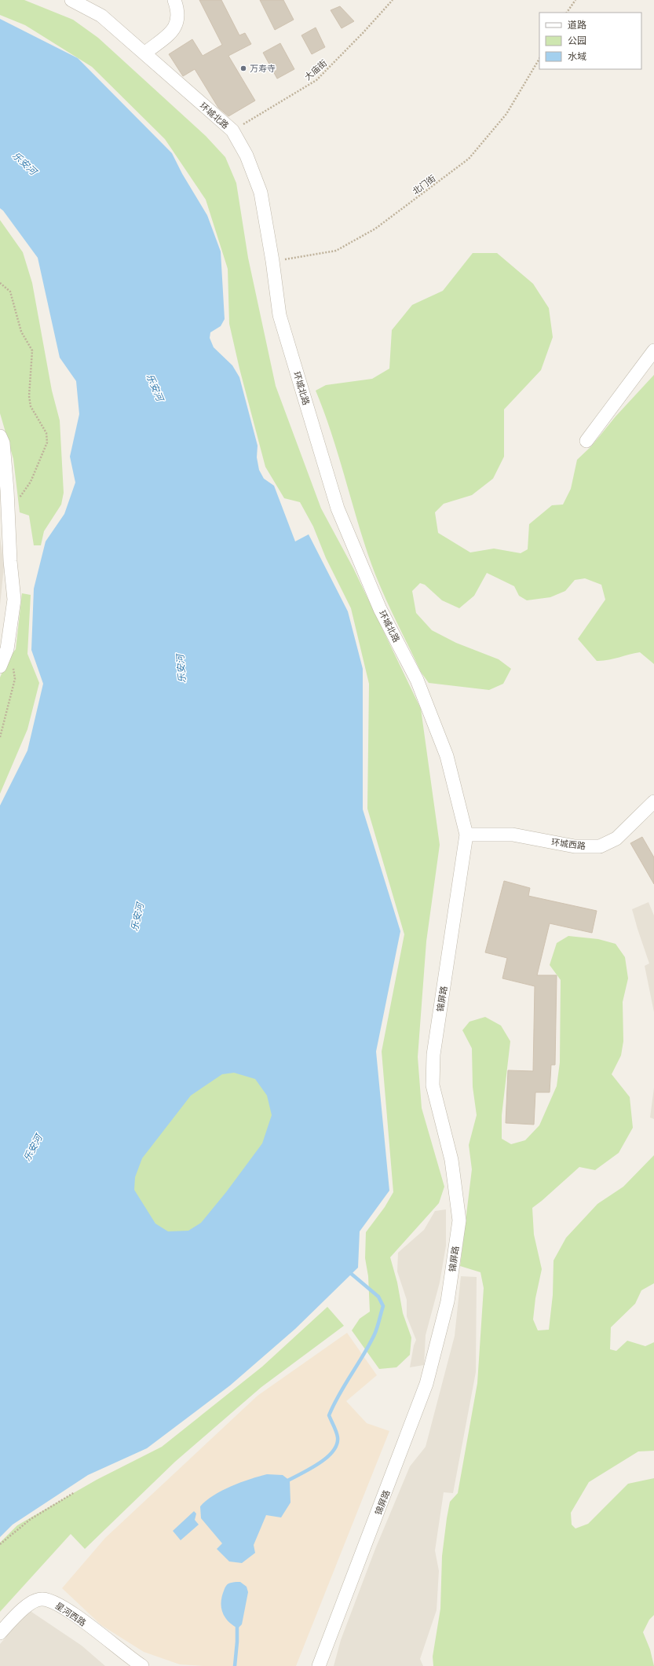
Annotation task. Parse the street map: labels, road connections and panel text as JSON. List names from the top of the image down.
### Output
{
  "streets": {
    "street": [
      "环城北路",
      "环城西路",
      "锦屏路",
      "星河西路"
    ],
    "path": ["大庙街", "北门街"]
  },
  "crossings": [
    ["大庙街", "环城北路"],
    ["环城北路", "北门街"],
    ["环城北路", "环城西路"],
    ["环城北路", "锦屏路"],
    ["环城西路", "锦屏路"]
  ],
  "water": ["乐安河"],
  "places": ["万寿寺"],
  "legend": ["道路", "公园", "水域"]
}
